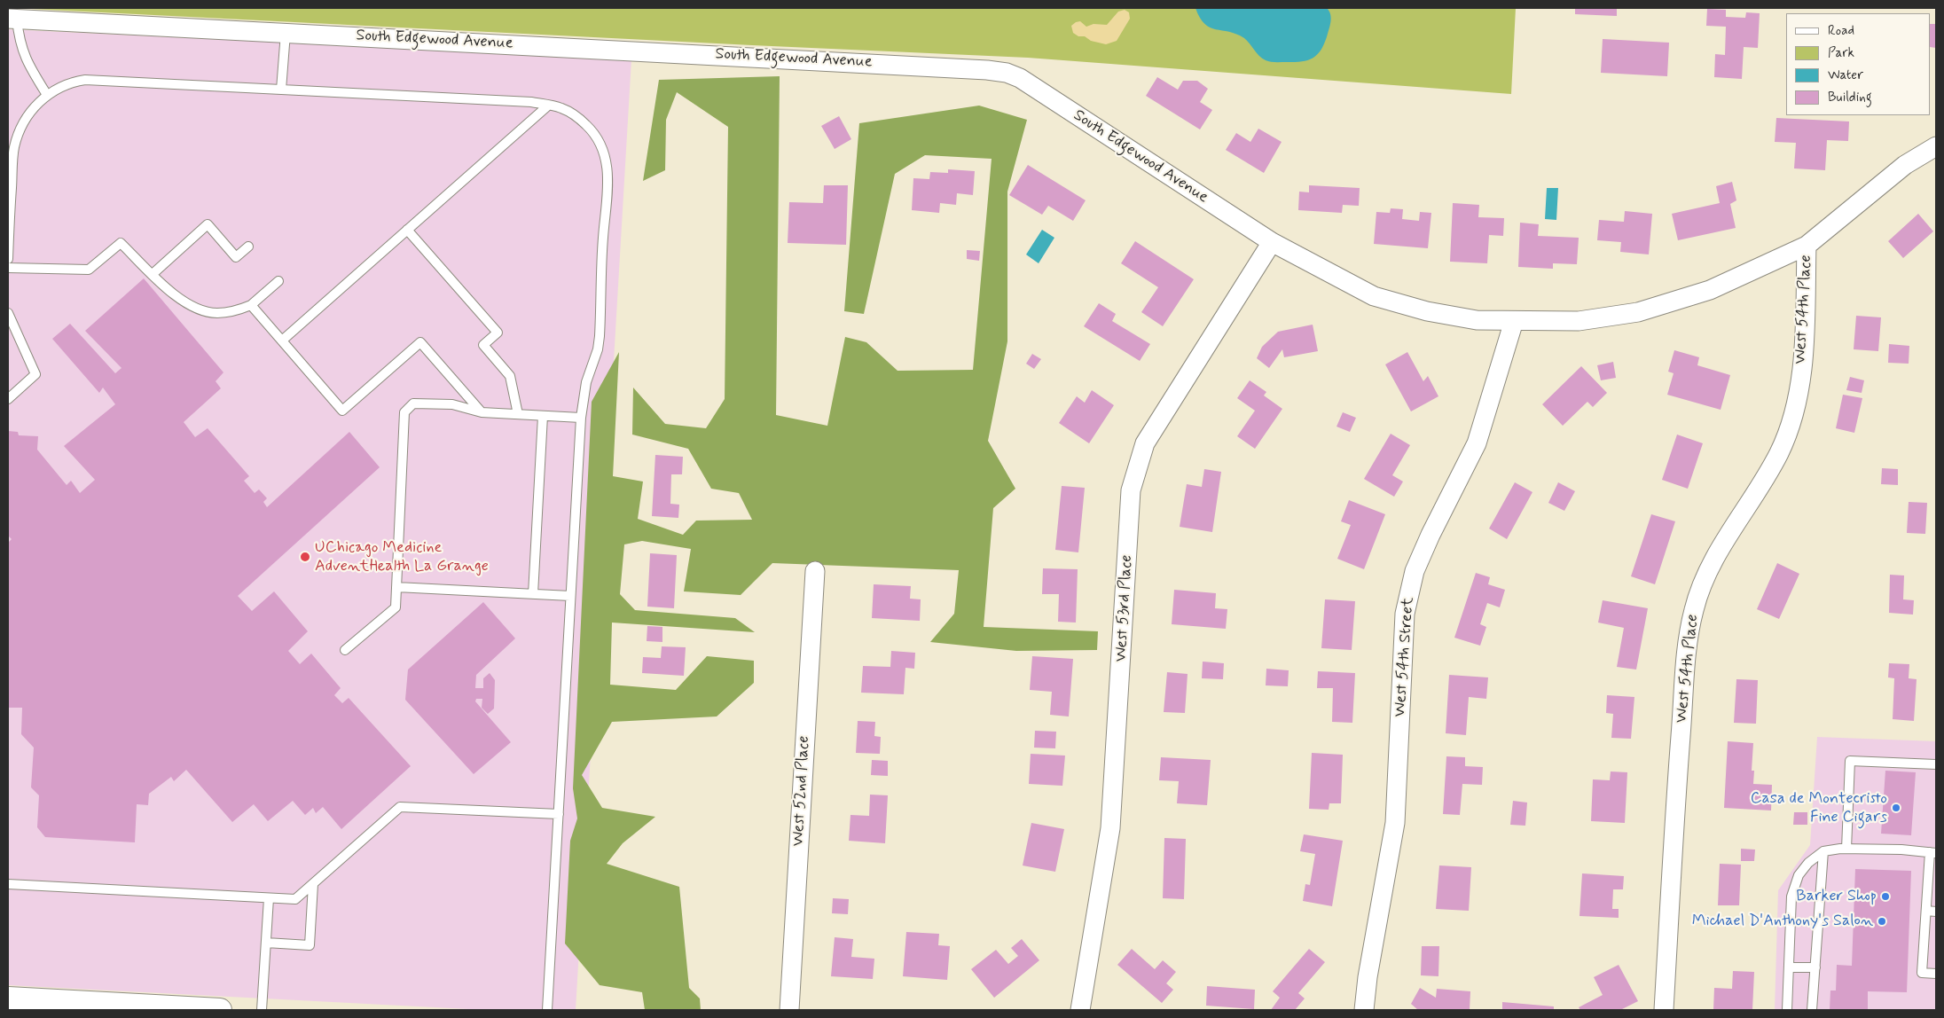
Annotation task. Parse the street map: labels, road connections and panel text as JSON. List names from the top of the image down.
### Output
{
  "streets": {
    "street": [
      "South Edgewood Avenue",
      "West 54th Place",
      "West 53rd Place",
      "West 54th Street",
      "West 52nd Place"
    ]
  },
  "crossings": [
    ["South Edgewood Avenue", "West 54th Place"],
    ["South Edgewood Avenue", "West 53rd Place"],
    ["South Edgewood Avenue", "West 54th Street"]
  ],
  "places": [
    "UChicago Medicine AdventHealth La Grange",
    "Casa de Montecristo Fine Cigars",
    "Barker Shop",
    "Michael D'Anthony's Salon"
  ],
  "legend": [
    "Road",
    "Park",
    "Water",
    "Building"
  ]
}
